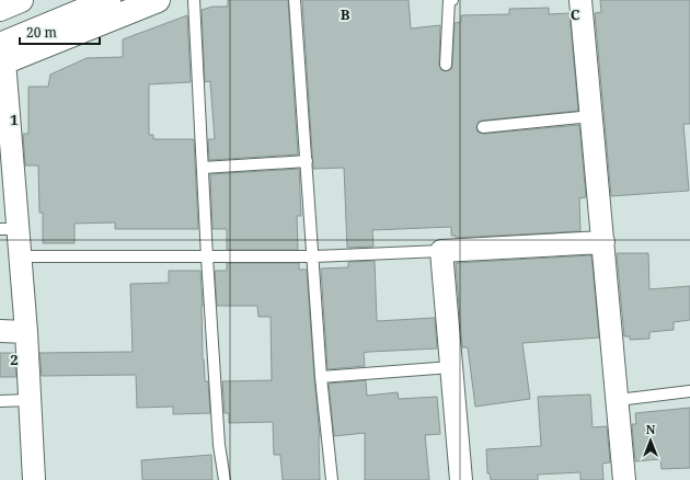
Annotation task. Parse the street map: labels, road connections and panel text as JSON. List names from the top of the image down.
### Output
{
  "scale_bar": "20 m",
  "north": "top",
  "grid": {
    "columns": ["B", "C"],
    "rows": ["1", "2"]
  }
}
